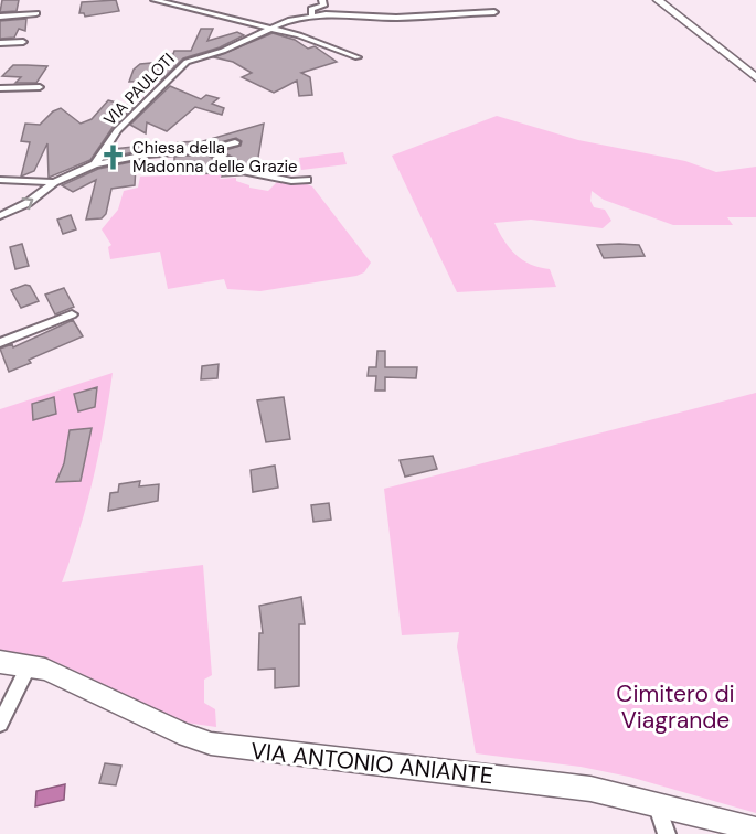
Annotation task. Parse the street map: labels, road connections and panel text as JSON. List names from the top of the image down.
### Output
{
  "streets": {
    "main road": ["VIA ANTONIO ANIANTE"],
    "street": ["VIA PAULOTI"]
  },
  "parks": ["Cimitero di Viagrande"],
  "places": {
    "church": ["Chiesa della Madonna delle Grazie"]
  }
}
